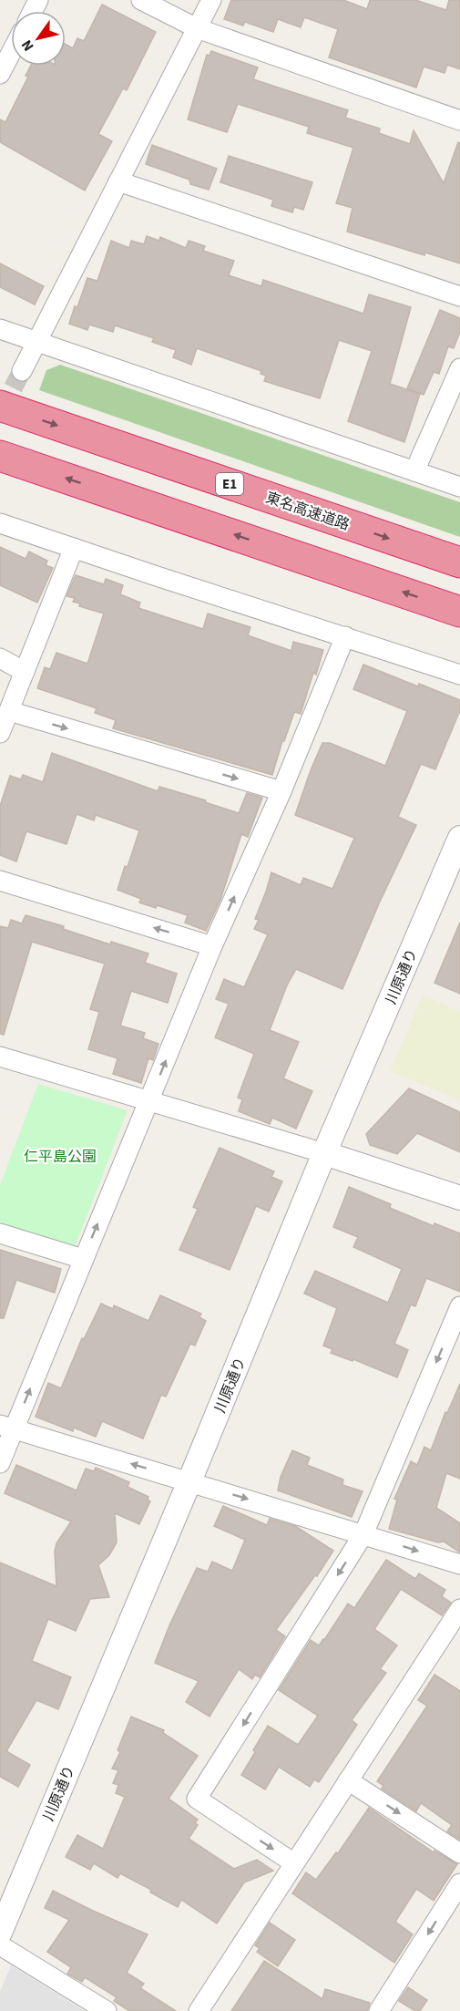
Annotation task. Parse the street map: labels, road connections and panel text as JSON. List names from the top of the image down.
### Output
{
  "streets": {
    "highway": ["E1", "東名高速道路"],
    "street": ["川原通り"]
  },
  "parks": ["仁平島公園"],
  "north": "bottom left"
}
